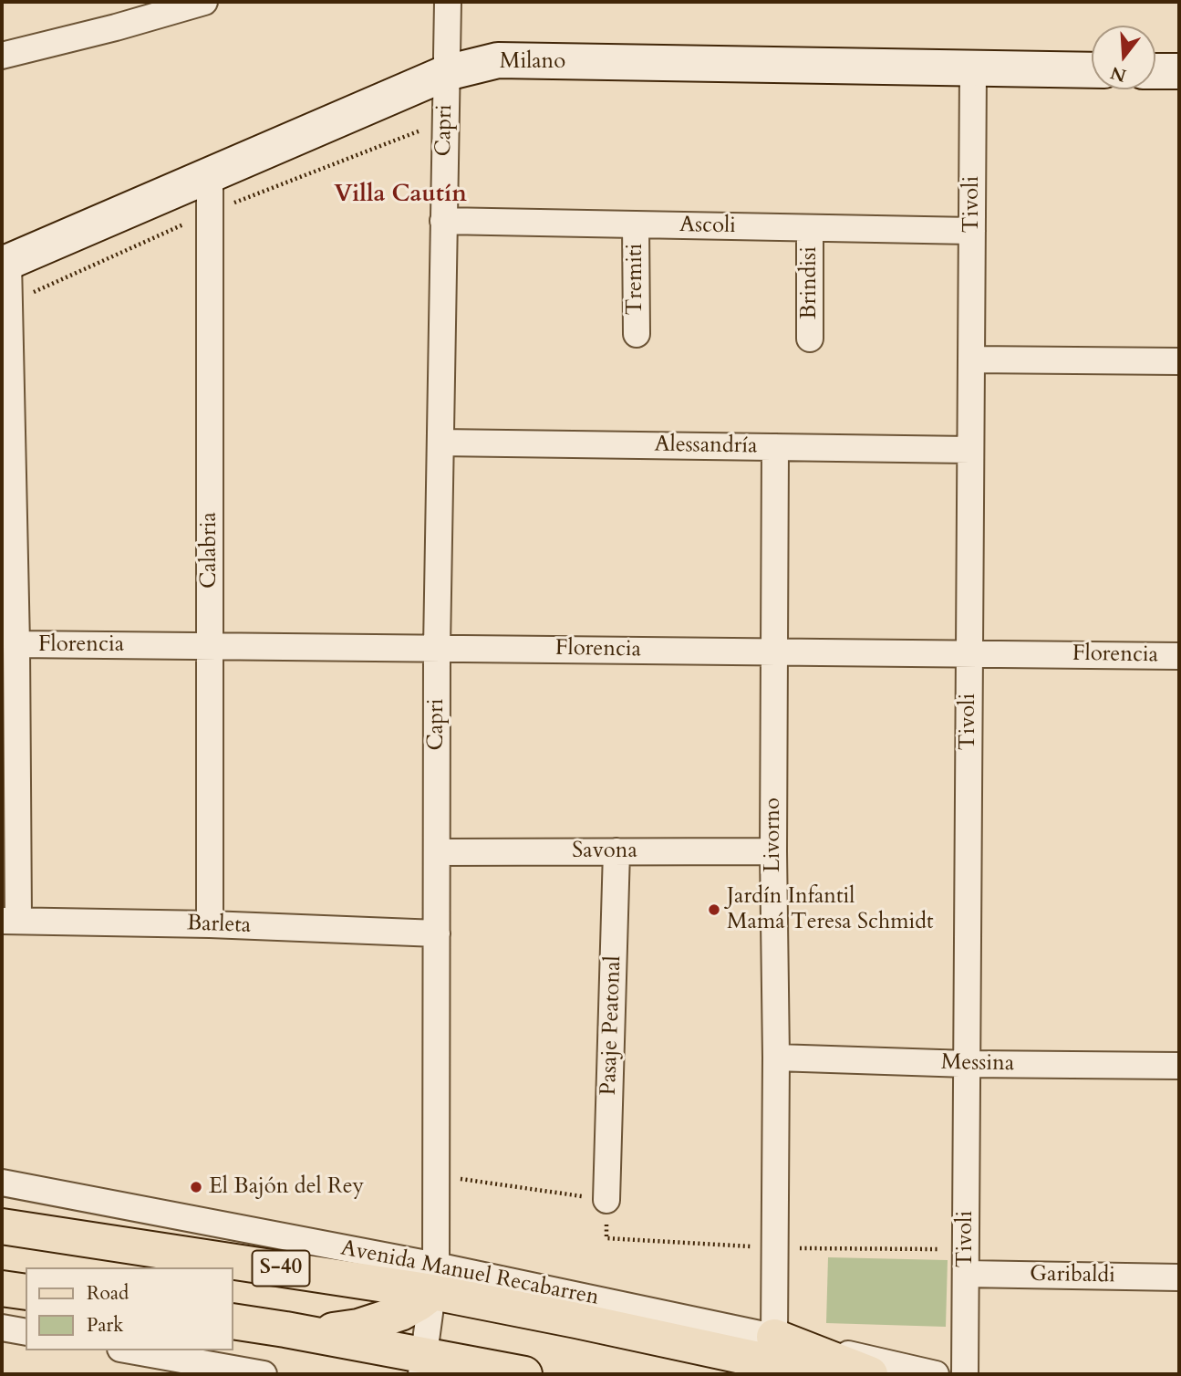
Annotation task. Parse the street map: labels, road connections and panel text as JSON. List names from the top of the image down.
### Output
{
  "streets": {
    "main road": ["S-40", "Avenida Manuel Recabarren"],
    "street": [
      "Milano",
      "Capri",
      "Tivoli",
      "Ascoli",
      "Tremiti",
      "Brindisi",
      "Alessandría",
      "Calabria",
      "Florencia",
      "Livorno",
      "Savona",
      "Barleta",
      "Pasaje Peatonal",
      "Messina",
      "Garibaldi"
    ]
  },
  "crossings": [
    ["Milano", "Capri"],
    ["Milano", "Tivoli"],
    ["Milano", "Calabria"],
    ["Capri", "Ascoli"],
    ["Capri", "Alessandría"],
    ["Capri", "Florencia"],
    ["Capri", "Savona"],
    ["Capri", "Barleta"],
    ["Capri", "Avenida Manuel Recabarren"],
    ["Tivoli", "Ascoli"],
    ["Tivoli", "Alessandría"],
    ["Tivoli", "Florencia"],
    ["Tivoli", "Messina"],
    ["Tivoli", "Garibaldi"],
    ["Ascoli", "Tremiti"],
    ["Ascoli", "Brindisi"],
    ["Alessandría", "Livorno"],
    ["Calabria", "Florencia"],
    ["Calabria", "Barleta"],
    ["Florencia", "Livorno"],
    ["Livorno", "Savona"],
    ["Livorno", "Messina"],
    ["Livorno", "Avenida Manuel Recabarren"],
    ["Savona", "Pasaje Peatonal"]
  ],
  "districts": ["Villa Cautín"],
  "places": ["Jardín Infantil Mamá Teresa Schmidt", "El Bajón del Rey"],
  "legend": ["Road", "Park"],
  "north": "bottom"
}
